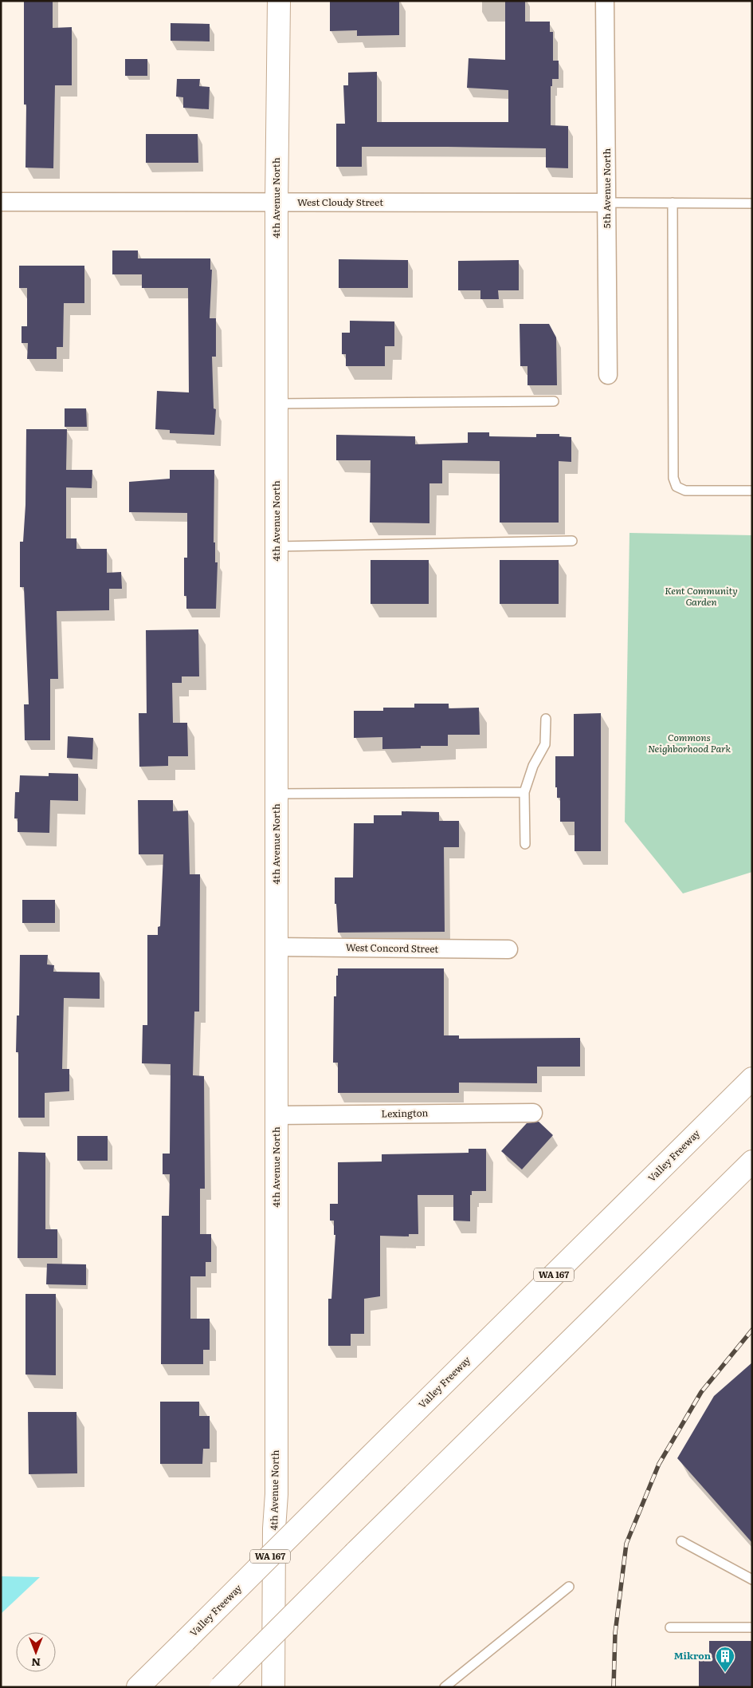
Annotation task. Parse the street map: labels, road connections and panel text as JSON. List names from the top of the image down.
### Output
{
  "streets": {
    "main road": ["4th Avenue North", "Valley Freeway", "WA 167"],
    "street": [
      "5th Avenue North",
      "West Cloudy Street",
      "West Concord Street",
      "Lexington"
    ]
  },
  "crossings": [
    ["5th Avenue North", "West Cloudy Street"],
    ["4th Avenue North", "West Cloudy Street"],
    ["4th Avenue North", "West Concord Street"],
    ["4th Avenue North", "Lexington"]
  ],
  "parks": ["Kent Community Garden", "Commons Neighborhood Park"],
  "places": {
    "building": ["Mikron"]
  },
  "north": "bottom"
}
